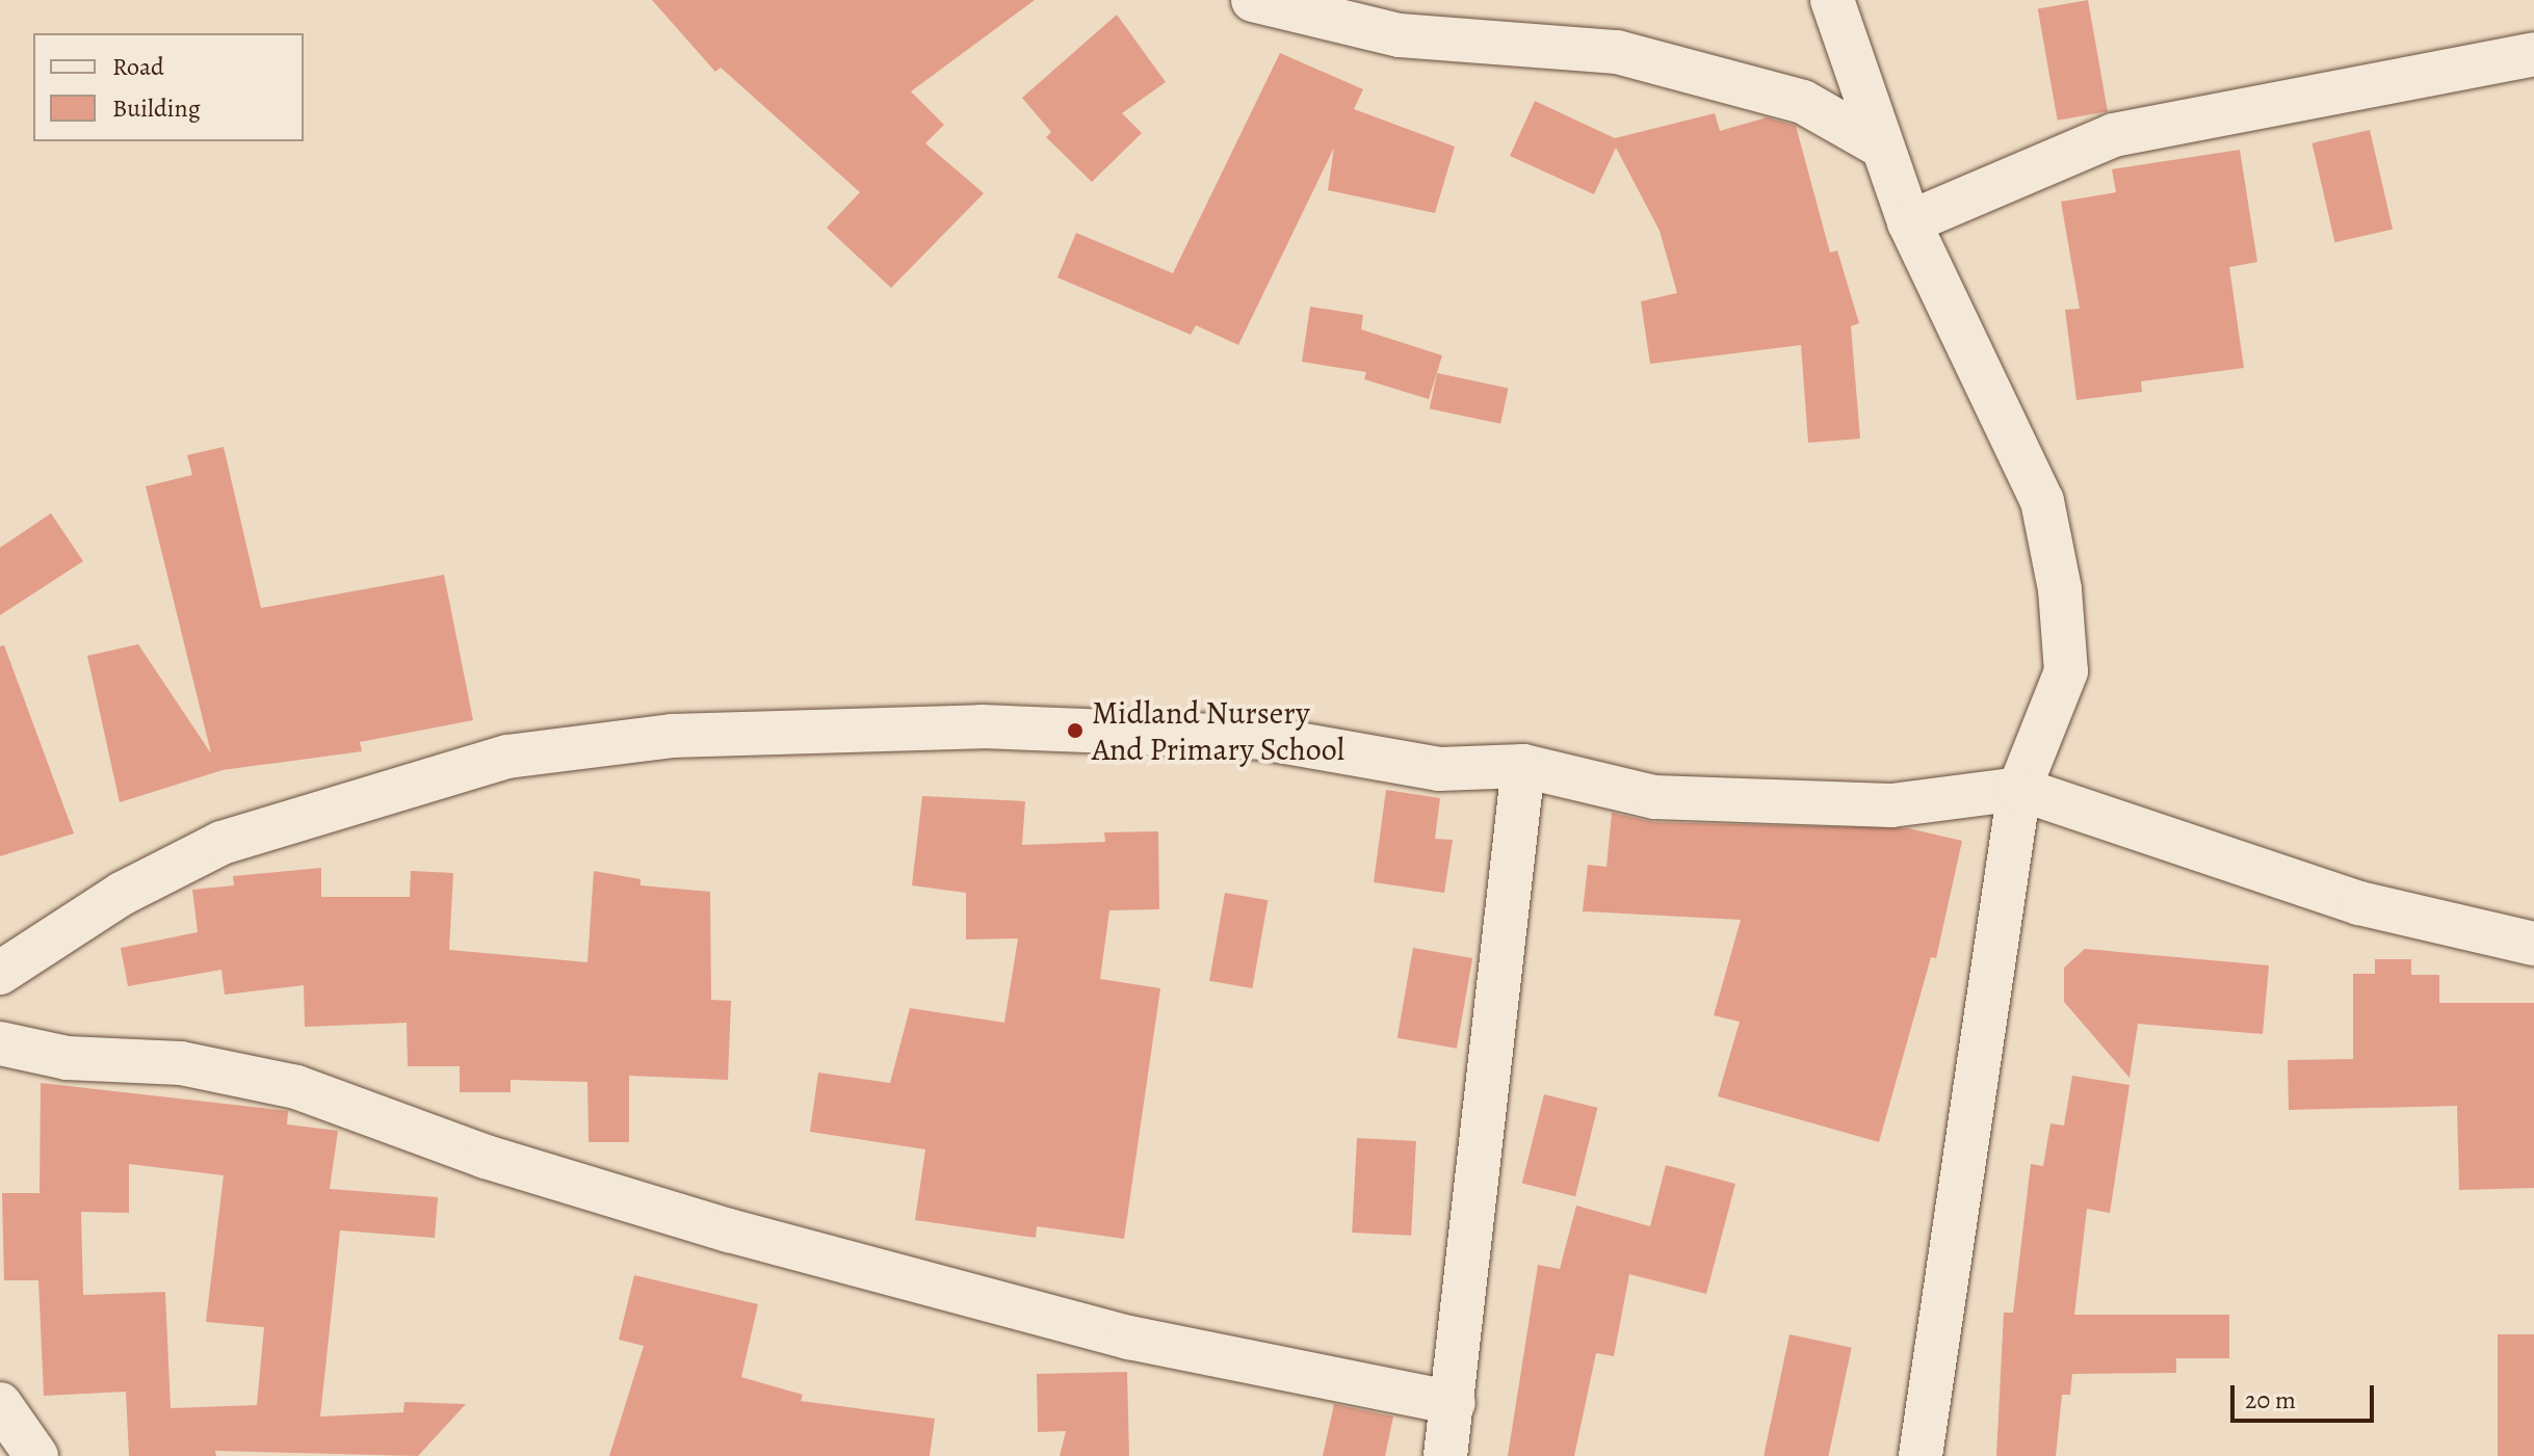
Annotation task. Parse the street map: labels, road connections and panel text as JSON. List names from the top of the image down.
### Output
{
  "places": ["Midland Nursery And Primary School"],
  "legend": ["Road", "Building"],
  "scale_bar": "20 m"
}
